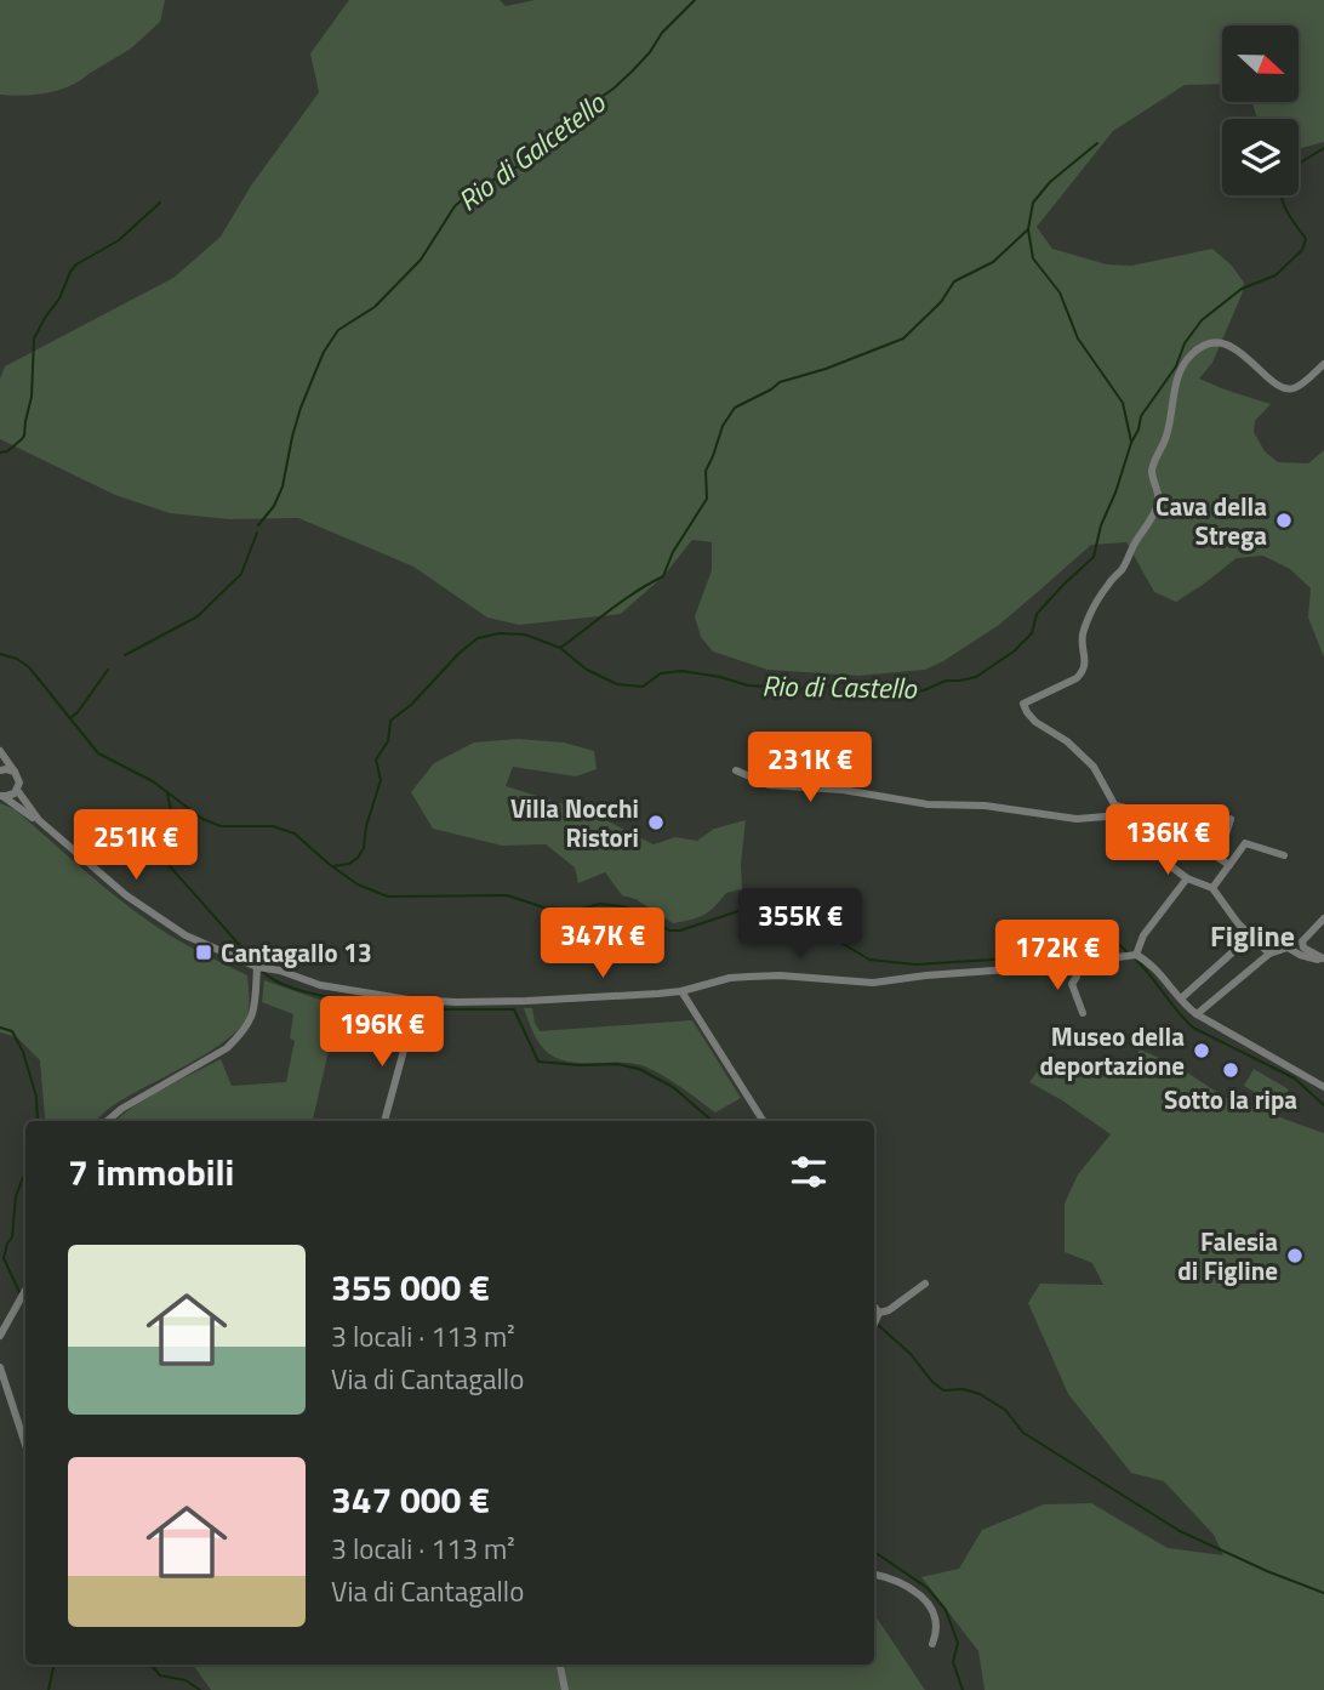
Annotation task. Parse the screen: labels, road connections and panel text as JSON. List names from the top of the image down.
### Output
{
  "districts": ["Figline"],
  "water": ["Rio di Galcetello", "Rio di Castello"],
  "places": {
    "other": [
      "Cava della Strega",
      "Villa Nocchi Ristori",
      "Museo della deportazione",
      "Sotto la ripa",
      "Falesia di Figline"
    ],
    "transit": ["Cantagallo 13"]
  },
  "north": "right",
  "page": {
    "price": [
      "231K €",
      "136K €",
      "251K €",
      "355K €",
      "347K €",
      "172K €",
      "196K €"
    ],
    "heading": "7 immobili",
    "list": [
      {
        "name": "355 000 €",
        "note": "3 locali · 113 m² · Via di Cantagallo"
      },
      {
        "name": "347 000 €",
        "note": "3 locali · 113 m² · Via di Cantagallo"
      }
    ]
  }
}
